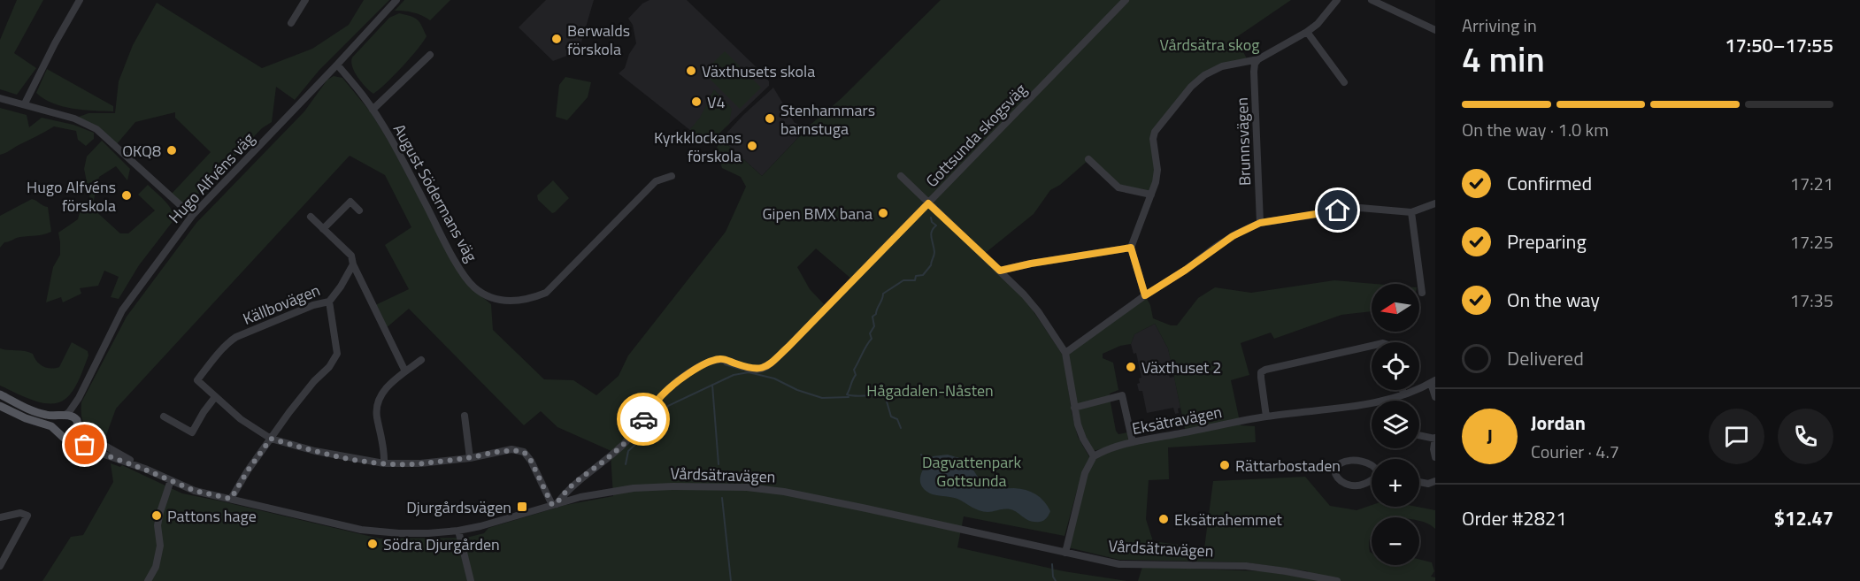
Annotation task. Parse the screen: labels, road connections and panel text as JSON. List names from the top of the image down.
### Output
{
  "streets": {
    "street": [
      "Gottsunda skogsväg",
      "Brunnsvägen",
      "Hugo Alfvéns väg",
      "August Södermans väg",
      "Källbovägen",
      "Eksätravägen",
      "Vårdsätravägen"
    ]
  },
  "crossings": [
    ["Gottsunda skogsväg", "Källbovägen"],
    ["Gottsunda skogsväg", "Vårdsätravägen"],
    ["Hugo Alfvéns väg", "August Södermans väg"],
    ["Hugo Alfvéns väg", "Vårdsätravägen"],
    ["Källbovägen", "Vårdsätravägen"]
  ],
  "parks": ["Vårdsätra skog", "Hågadalen-Nåsten", "Dagvattenpark Gottsunda"],
  "places": {
    "other": [
      "Berwalds förskola",
      "Växthusets skola",
      "V4",
      "Stenhammars barnstuga",
      "Kyrkklockans förskola",
      "OKQ8",
      "Hugo Alfvéns förskola",
      "Gipen BMX bana",
      "Växthuset 2",
      "Rättarbostaden",
      "Pattons hage",
      "Eksätrahemmet",
      "Södra Djurgården"
    ],
    "transit": ["Djurgårdsvägen"]
  },
  "north": "left",
  "page": {
    "heading": ["4 min", "Arriving in", "17:50–17:55"],
    "panel": [
      "Jordan",
      "Courier · 4.7",
      "Order #2821",
      "$12.47"
    ],
    "bar": "On the way · 1.0 km",
    "list": [
      ["Confirmed", "17:21"],
      ["Preparing", "17:25"],
      ["On the way", "17:35"],
      "Delivered"
    ],
    "map_buttons": ["+", "−"],
    "round": "J"
  }
}
